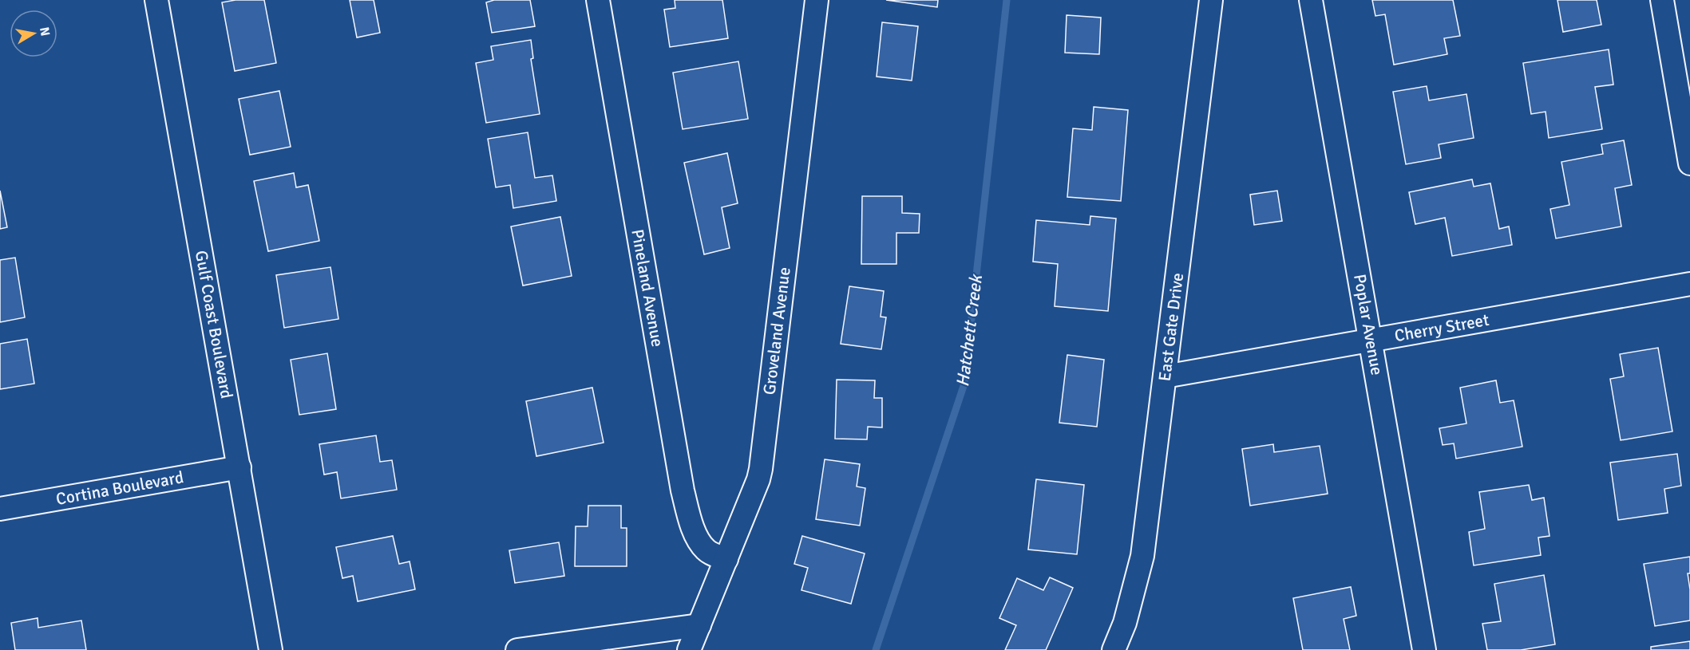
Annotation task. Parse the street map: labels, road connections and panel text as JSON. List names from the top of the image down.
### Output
{
  "streets": {
    "street": [
      "Pineland Avenue",
      "Gulf Coast Boulevard",
      "Poplar Avenue",
      "East Gate Drive",
      "Cherry Street",
      "Groveland Avenue",
      "Cortina Boulevard"
    ]
  },
  "crossings": [
    ["Pineland Avenue", "Groveland Avenue"],
    ["Gulf Coast Boulevard", "Cortina Boulevard"],
    ["Poplar Avenue", "Cherry Street"],
    ["East Gate Drive", "Cherry Street"]
  ],
  "water": ["Hatchett Creek"],
  "north": "right"
}
